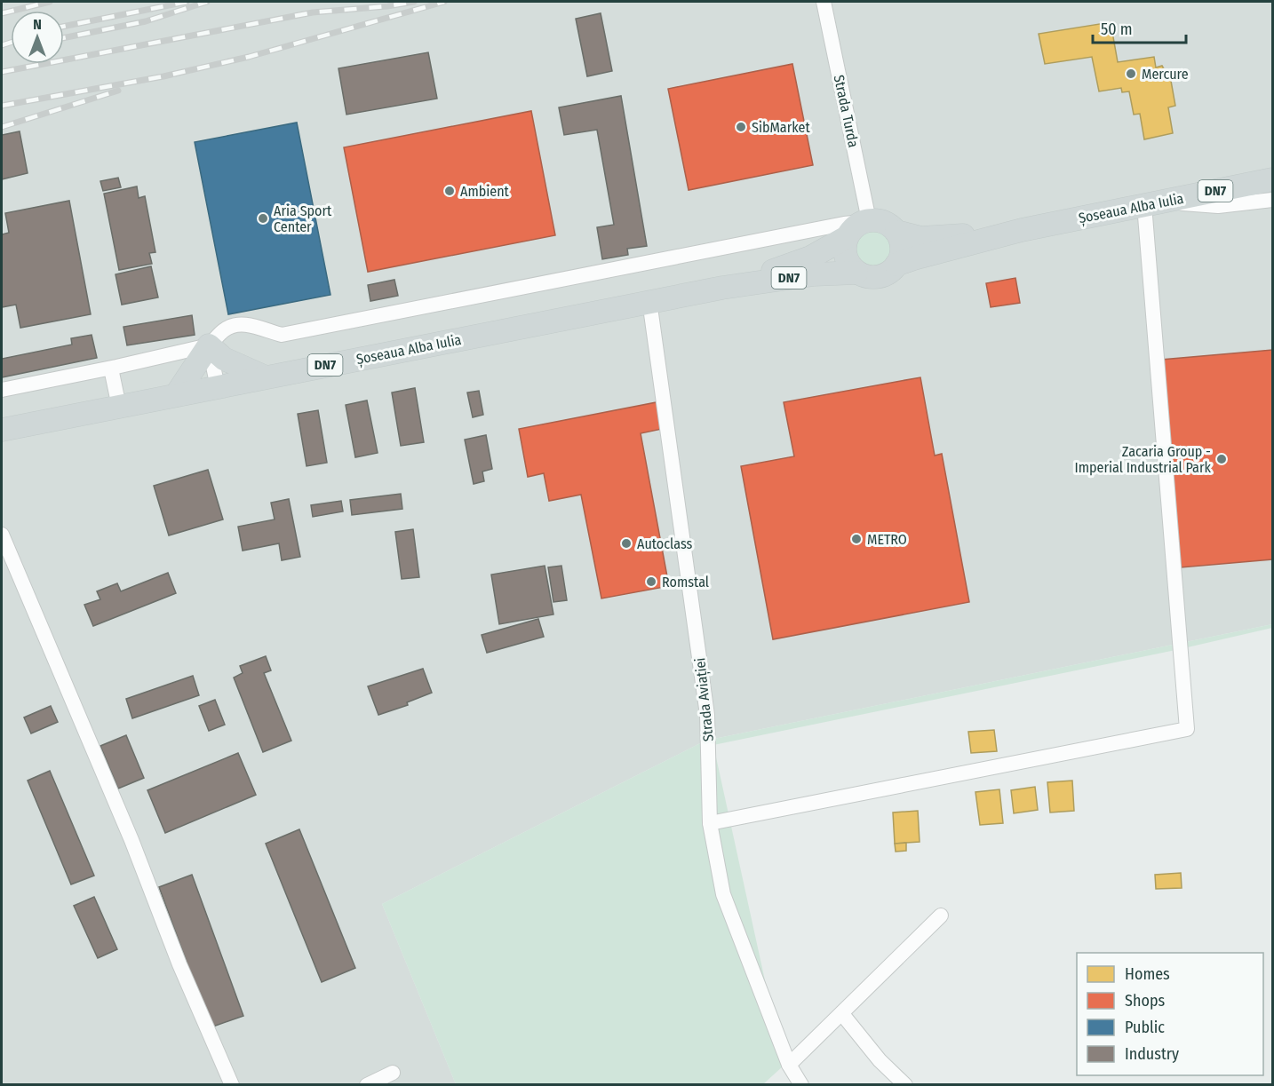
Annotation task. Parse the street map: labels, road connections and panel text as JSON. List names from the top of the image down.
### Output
{
  "streets": {
    "main road": ["DN7", "Șoseaua Alba Iulia"],
    "street": ["Strada Turda", "Strada Aviației"]
  },
  "crossings": [
    ["Strada Turda", "DN7"],
    ["Strada Turda", "Șoseaua Alba Iulia"],
    ["DN7", "Șoseaua Alba Iulia"],
    ["Șoseaua Alba Iulia", "Strada Aviației"]
  ],
  "places": [
    "Mercure",
    "SibMarket",
    "Ambient",
    "Aria Sport Center",
    "Zacaria Group - Imperial Industrial Park",
    "METRO",
    "Autoclass",
    "Romstal"
  ],
  "legend": [
    "Homes",
    "Shops",
    "Public",
    "Industry"
  ],
  "scale_bar": "50 m",
  "north": "top"
}
